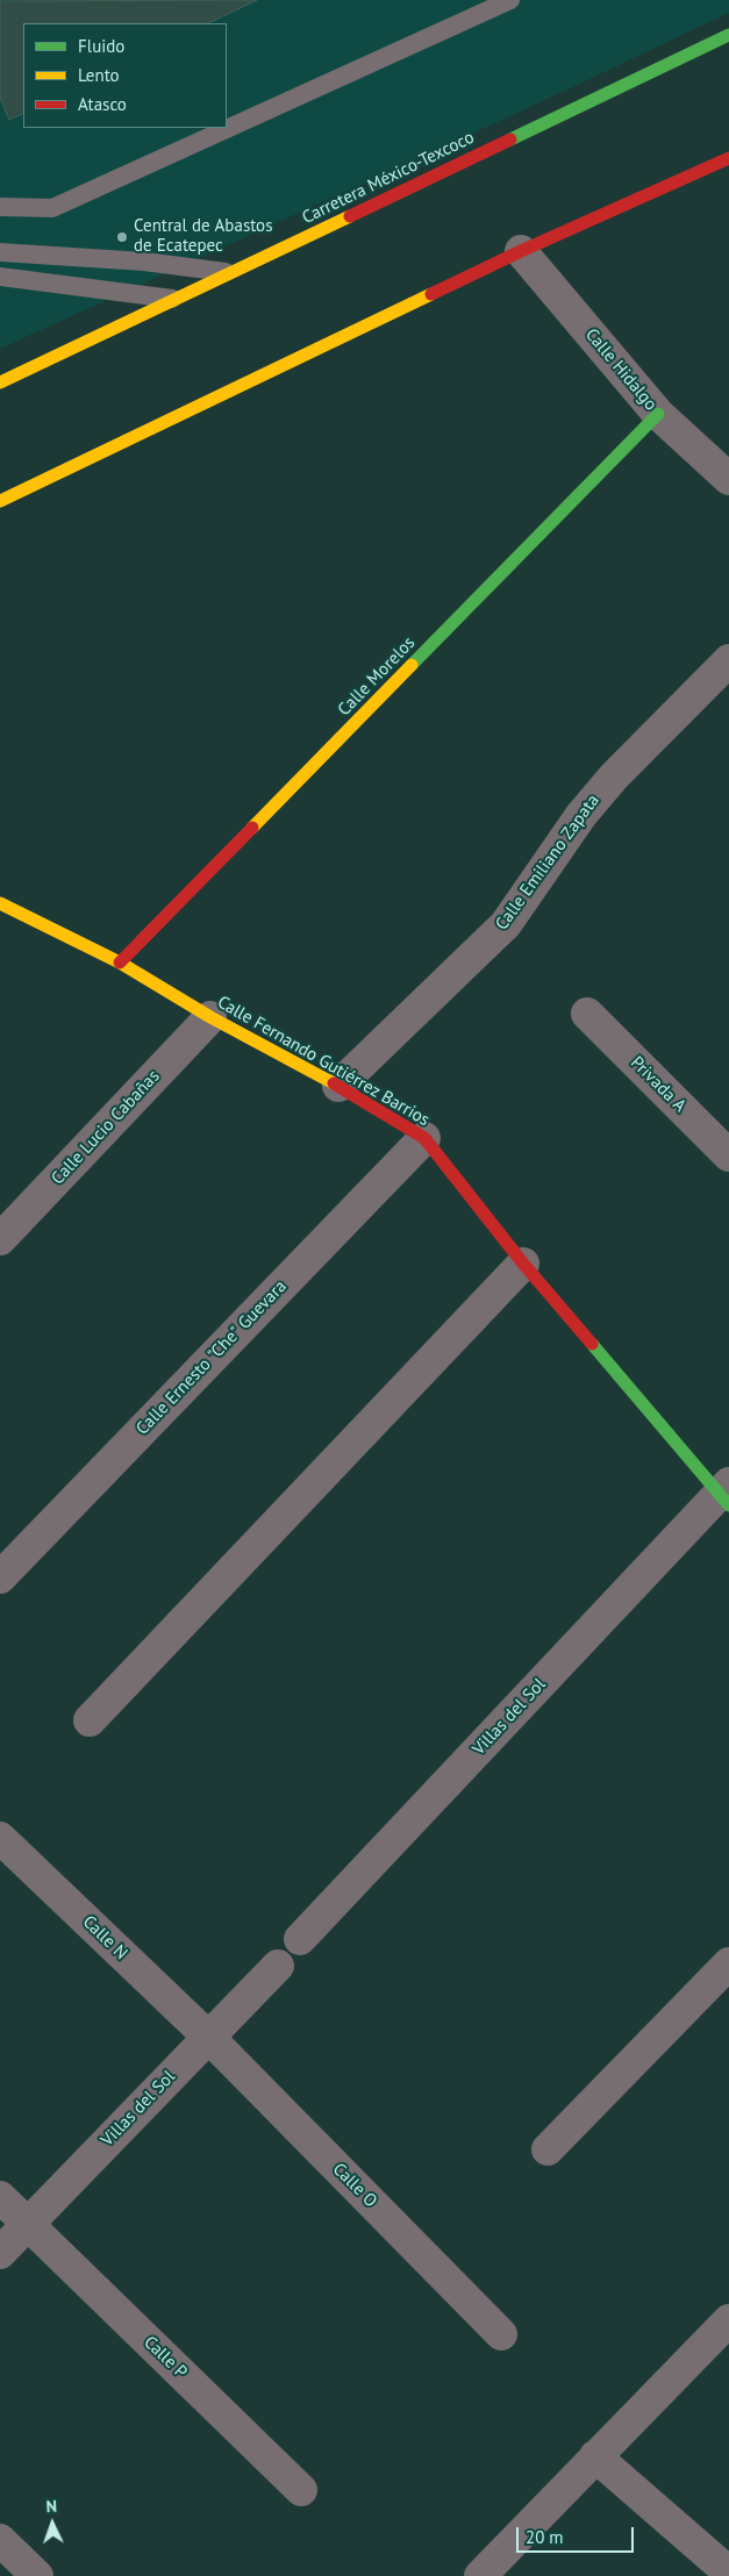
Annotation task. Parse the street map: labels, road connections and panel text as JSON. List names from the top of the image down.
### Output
{
  "streets": {
    "main road": ["Carretera México-Texcoco", "Calle Morelos", "Calle Fernando Gutiérrez Barrios"],
    "street": [
      "Calle Hidalgo",
      "Calle Emiliano Zapata",
      "Privada A",
      "Calle Lucio Cabañas",
      "Calle Ernesto \"Che\" Guevara",
      "Villas del Sol",
      "Calle N",
      "Calle O",
      "Calle P"
    ]
  },
  "crossings": [
    ["Calle Hidalgo", "Calle Morelos"],
    ["Calle Morelos", "Calle Fernando Gutiérrez Barrios"],
    ["Calle Emiliano Zapata", "Calle Fernando Gutiérrez Barrios"],
    ["Calle Fernando Gutiérrez Barrios", "Calle Lucio Cabañas"],
    ["Calle Fernando Gutiérrez Barrios", "Calle Ernesto \"Che\" Guevara"],
    ["Calle Fernando Gutiérrez Barrios", "Villas del Sol"],
    ["Villas del Sol", "Calle N"],
    ["Villas del Sol", "Calle O"],
    ["Villas del Sol", "Calle P"],
    ["Calle N", "Calle O"]
  ],
  "places": ["Central de Abastos de Ecatepec"],
  "legend": ["Fluido", "Lento", "Atasco"],
  "scale_bar": "20 m",
  "north": "top"
}
